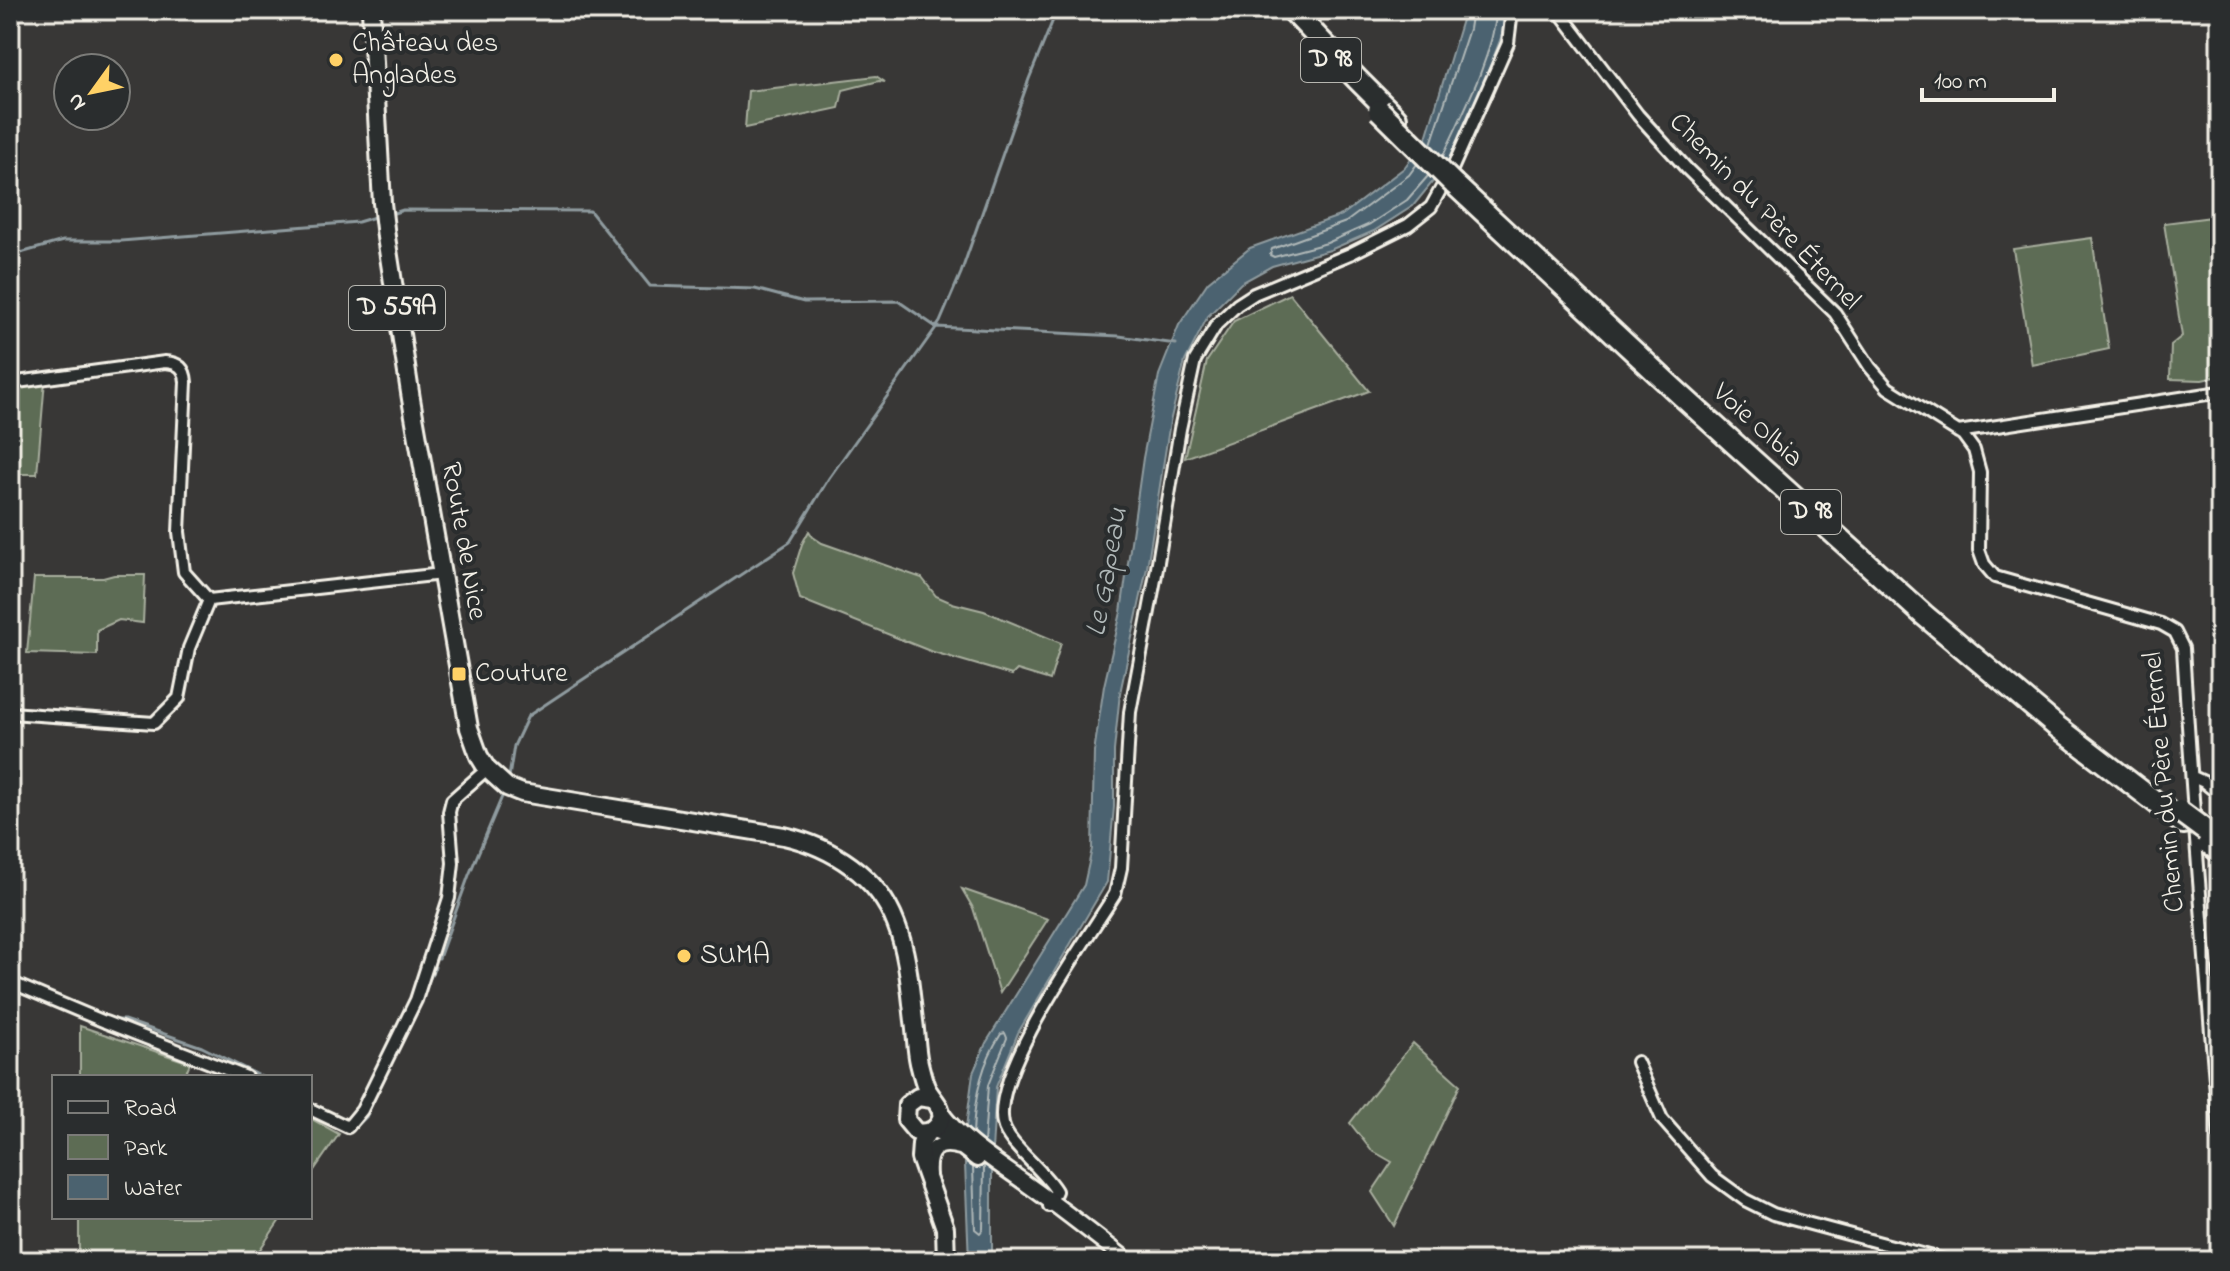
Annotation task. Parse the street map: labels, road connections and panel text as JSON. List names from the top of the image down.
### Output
{
  "streets": {
    "highway": ["D 98", "Voie Olbia"],
    "main road": ["D 559A", "Route de Nice"],
    "street": ["Chemin du Père Éternel"]
  },
  "water": ["Le Gapeau"],
  "places": {
    "other": ["Château des Anglades", "SUMA"],
    "transit": ["Couture"]
  },
  "legend": ["Road", "Park", "Water"],
  "scale_bar": "100 m",
  "north": "bottom left"
}
